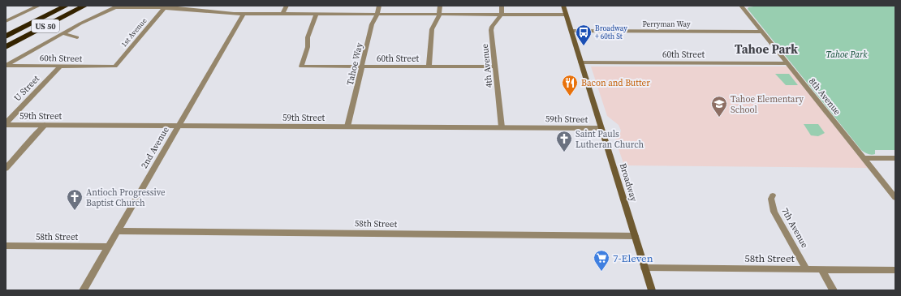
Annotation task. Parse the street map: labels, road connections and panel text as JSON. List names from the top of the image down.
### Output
{
  "streets": {
    "highway": ["US 50"],
    "main road": ["Broadway"],
    "street": [
      "Perryman Way",
      "1st Avenue",
      "60th Street",
      "Tahoe Way",
      "4th Avenue",
      "U Street",
      "8th Avenue",
      "59th Street",
      "2nd Avenue",
      "58th Street",
      "7th Avenue"
    ]
  },
  "crossings": [
    ["Perryman Way", "8th Avenue"],
    ["Perryman Way", "Broadway"],
    ["1st Avenue", "60th Street"],
    ["60th Street", "Tahoe Way"],
    ["60th Street", "4th Avenue"],
    ["60th Street", "U Street"],
    ["60th Street", "8th Avenue"],
    ["60th Street", "Broadway"],
    ["Tahoe Way", "59th Street"],
    ["4th Avenue", "59th Street"],
    ["U Street", "59th Street"],
    ["59th Street", "2nd Avenue"],
    ["59th Street", "Broadway"],
    ["2nd Avenue", "58th Street"],
    ["Broadway", "58th Street"],
    ["58th Street", "7th Avenue"]
  ],
  "districts": ["Tahoe Park"],
  "parks": ["Tahoe Park"],
  "places": {
    "bus stop": ["Broadway + 60th St"],
    "restaurant": ["Bacon and Butter"],
    "school or university": ["Tahoe Elementary School"],
    "church": ["Saint Pauls Lutheran Church", "Antioch Progressive Baptist Church"],
    "supermarket": ["7-Eleven"]
  }
}
